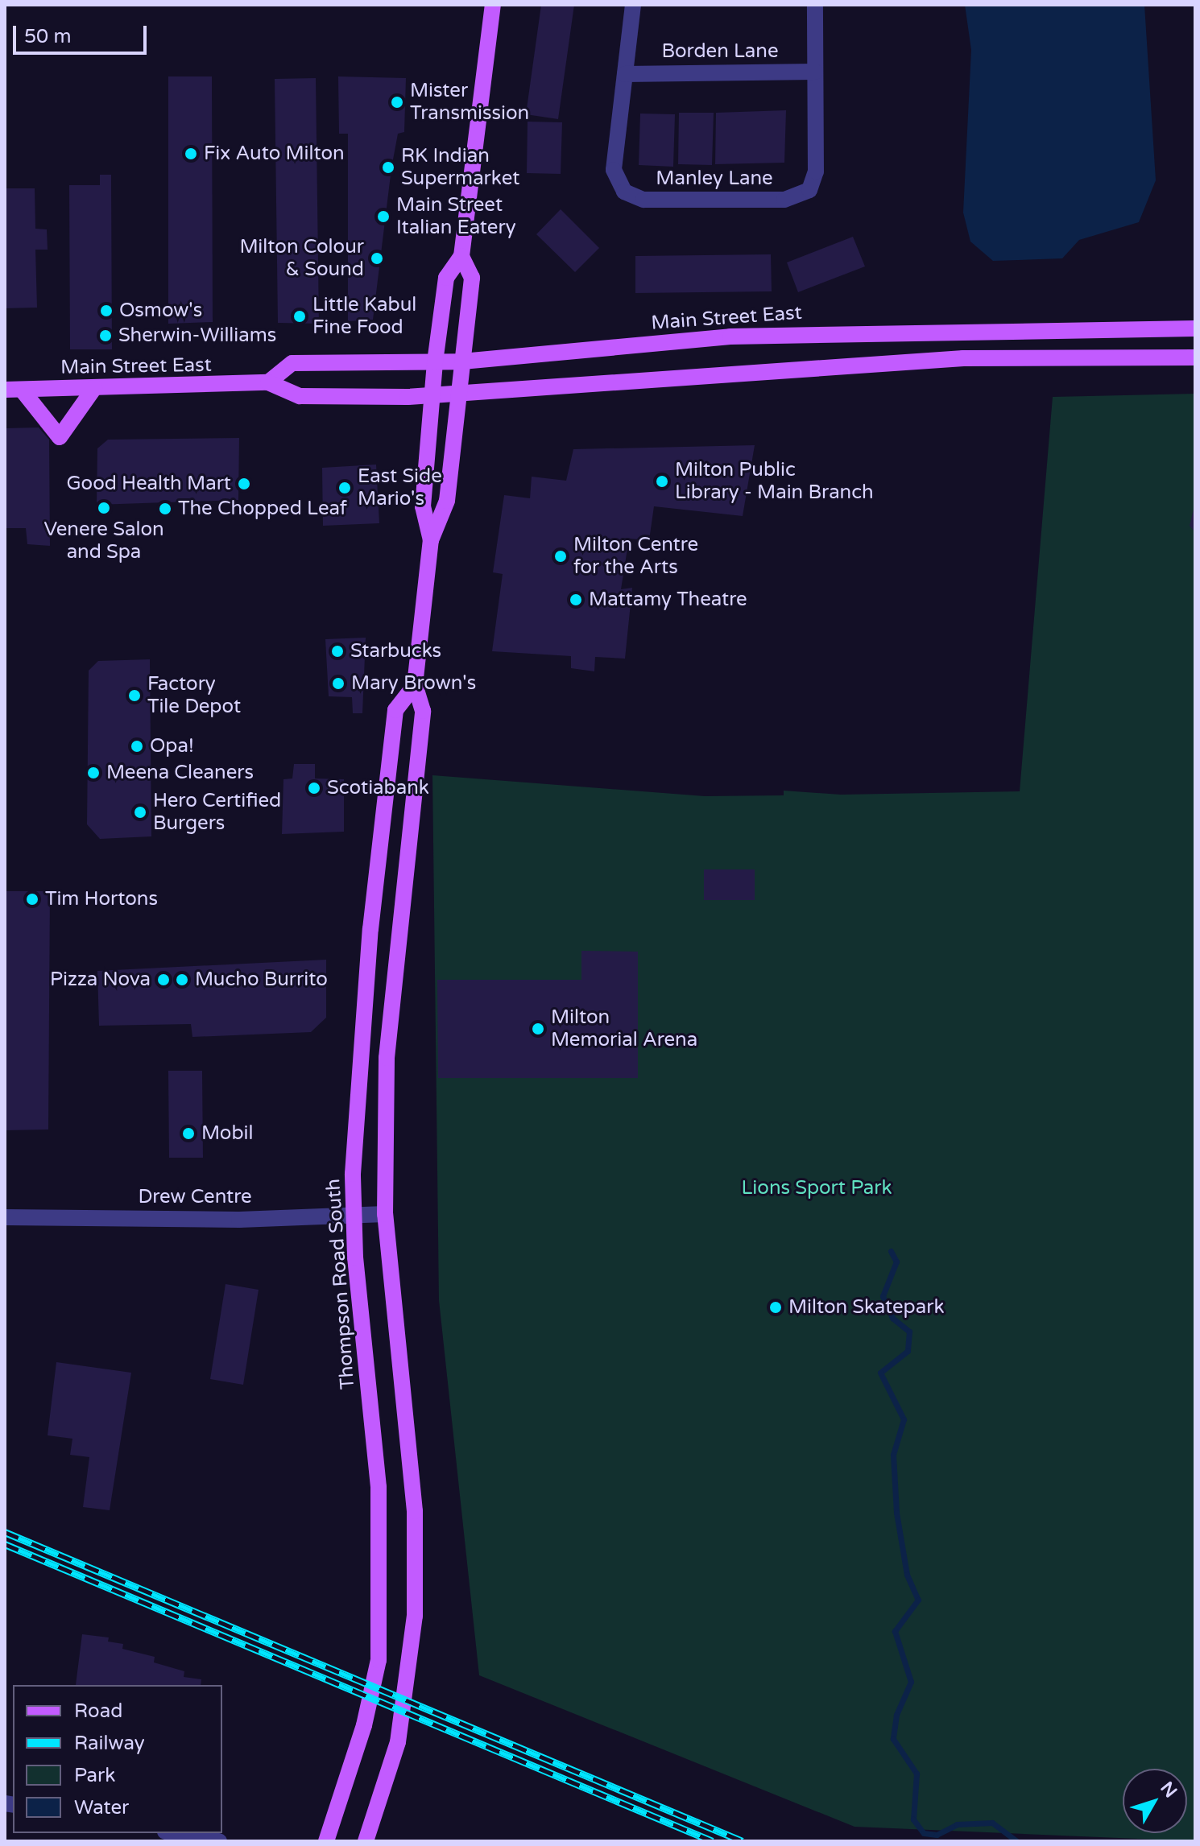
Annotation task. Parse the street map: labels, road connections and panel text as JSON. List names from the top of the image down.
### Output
{
  "streets": {
    "main road": ["Main Street East", "Thompson Road South"],
    "street": ["Borden Lane", "Manley Lane", "Drew Centre"]
  },
  "crossings": [
    ["Borden Lane", "Manley Lane"],
    ["Drew Centre", "Thompson Road South"]
  ],
  "parks": ["Lions Sport Park"],
  "places": [
    "Mister Transmission",
    "Fix Auto Milton",
    "RK Indian Supermarket",
    "Main Street Italian Eatery",
    "Milton Colour & Sound",
    "Osmow's",
    "Little Kabul Fine Food",
    "Sherwin-Williams",
    "Milton Public Library - Main Branch",
    "Good Health Mart",
    "East Side Mario's",
    "Venere Salon and Spa",
    "The Chopped Leaf",
    "Milton Centre for the Arts",
    "Mattamy Theatre",
    "Starbucks",
    "Mary Brown's",
    "Factory Tile Depot",
    "Opa!",
    "Meena Cleaners",
    "Scotiabank",
    "Hero Certified Burgers",
    "Tim Hortons",
    "Pizza Nova",
    "Mucho Burrito",
    "Milton Memorial Arena",
    "Mobil",
    "Milton Skatepark"
  ],
  "legend": [
    "Road",
    "Railway",
    "Park",
    "Water"
  ],
  "scale_bar": "50 m",
  "north": "top right"
}
